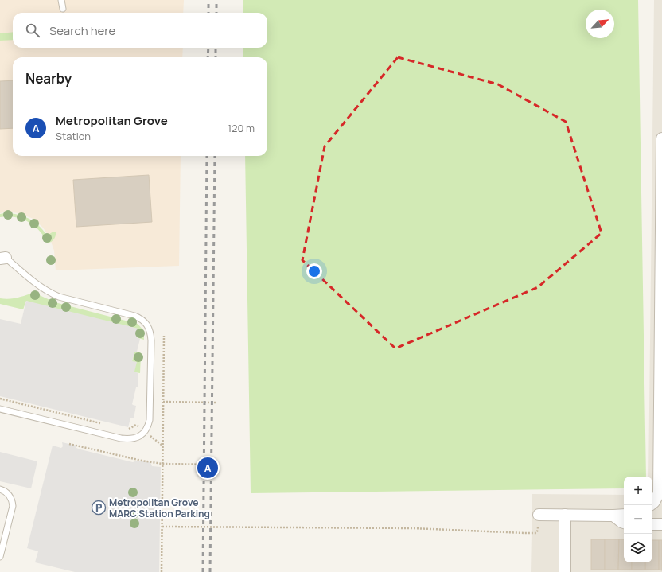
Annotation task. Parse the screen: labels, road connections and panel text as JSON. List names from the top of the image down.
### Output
{
  "places": {
    "parking": ["Metropolitan Grove MARC Station Parking"]
  },
  "north": "top right",
  "page": {
    "search": "Search here",
    "heading": "Nearby",
    "list": [
      {
        "mark": "A",
        "name": "Metropolitan Grove",
        "note": "Station",
        "value": "120 m"
      }
    ],
    "pins": "A",
    "map_buttons": ["+", "−"]
  }
}
